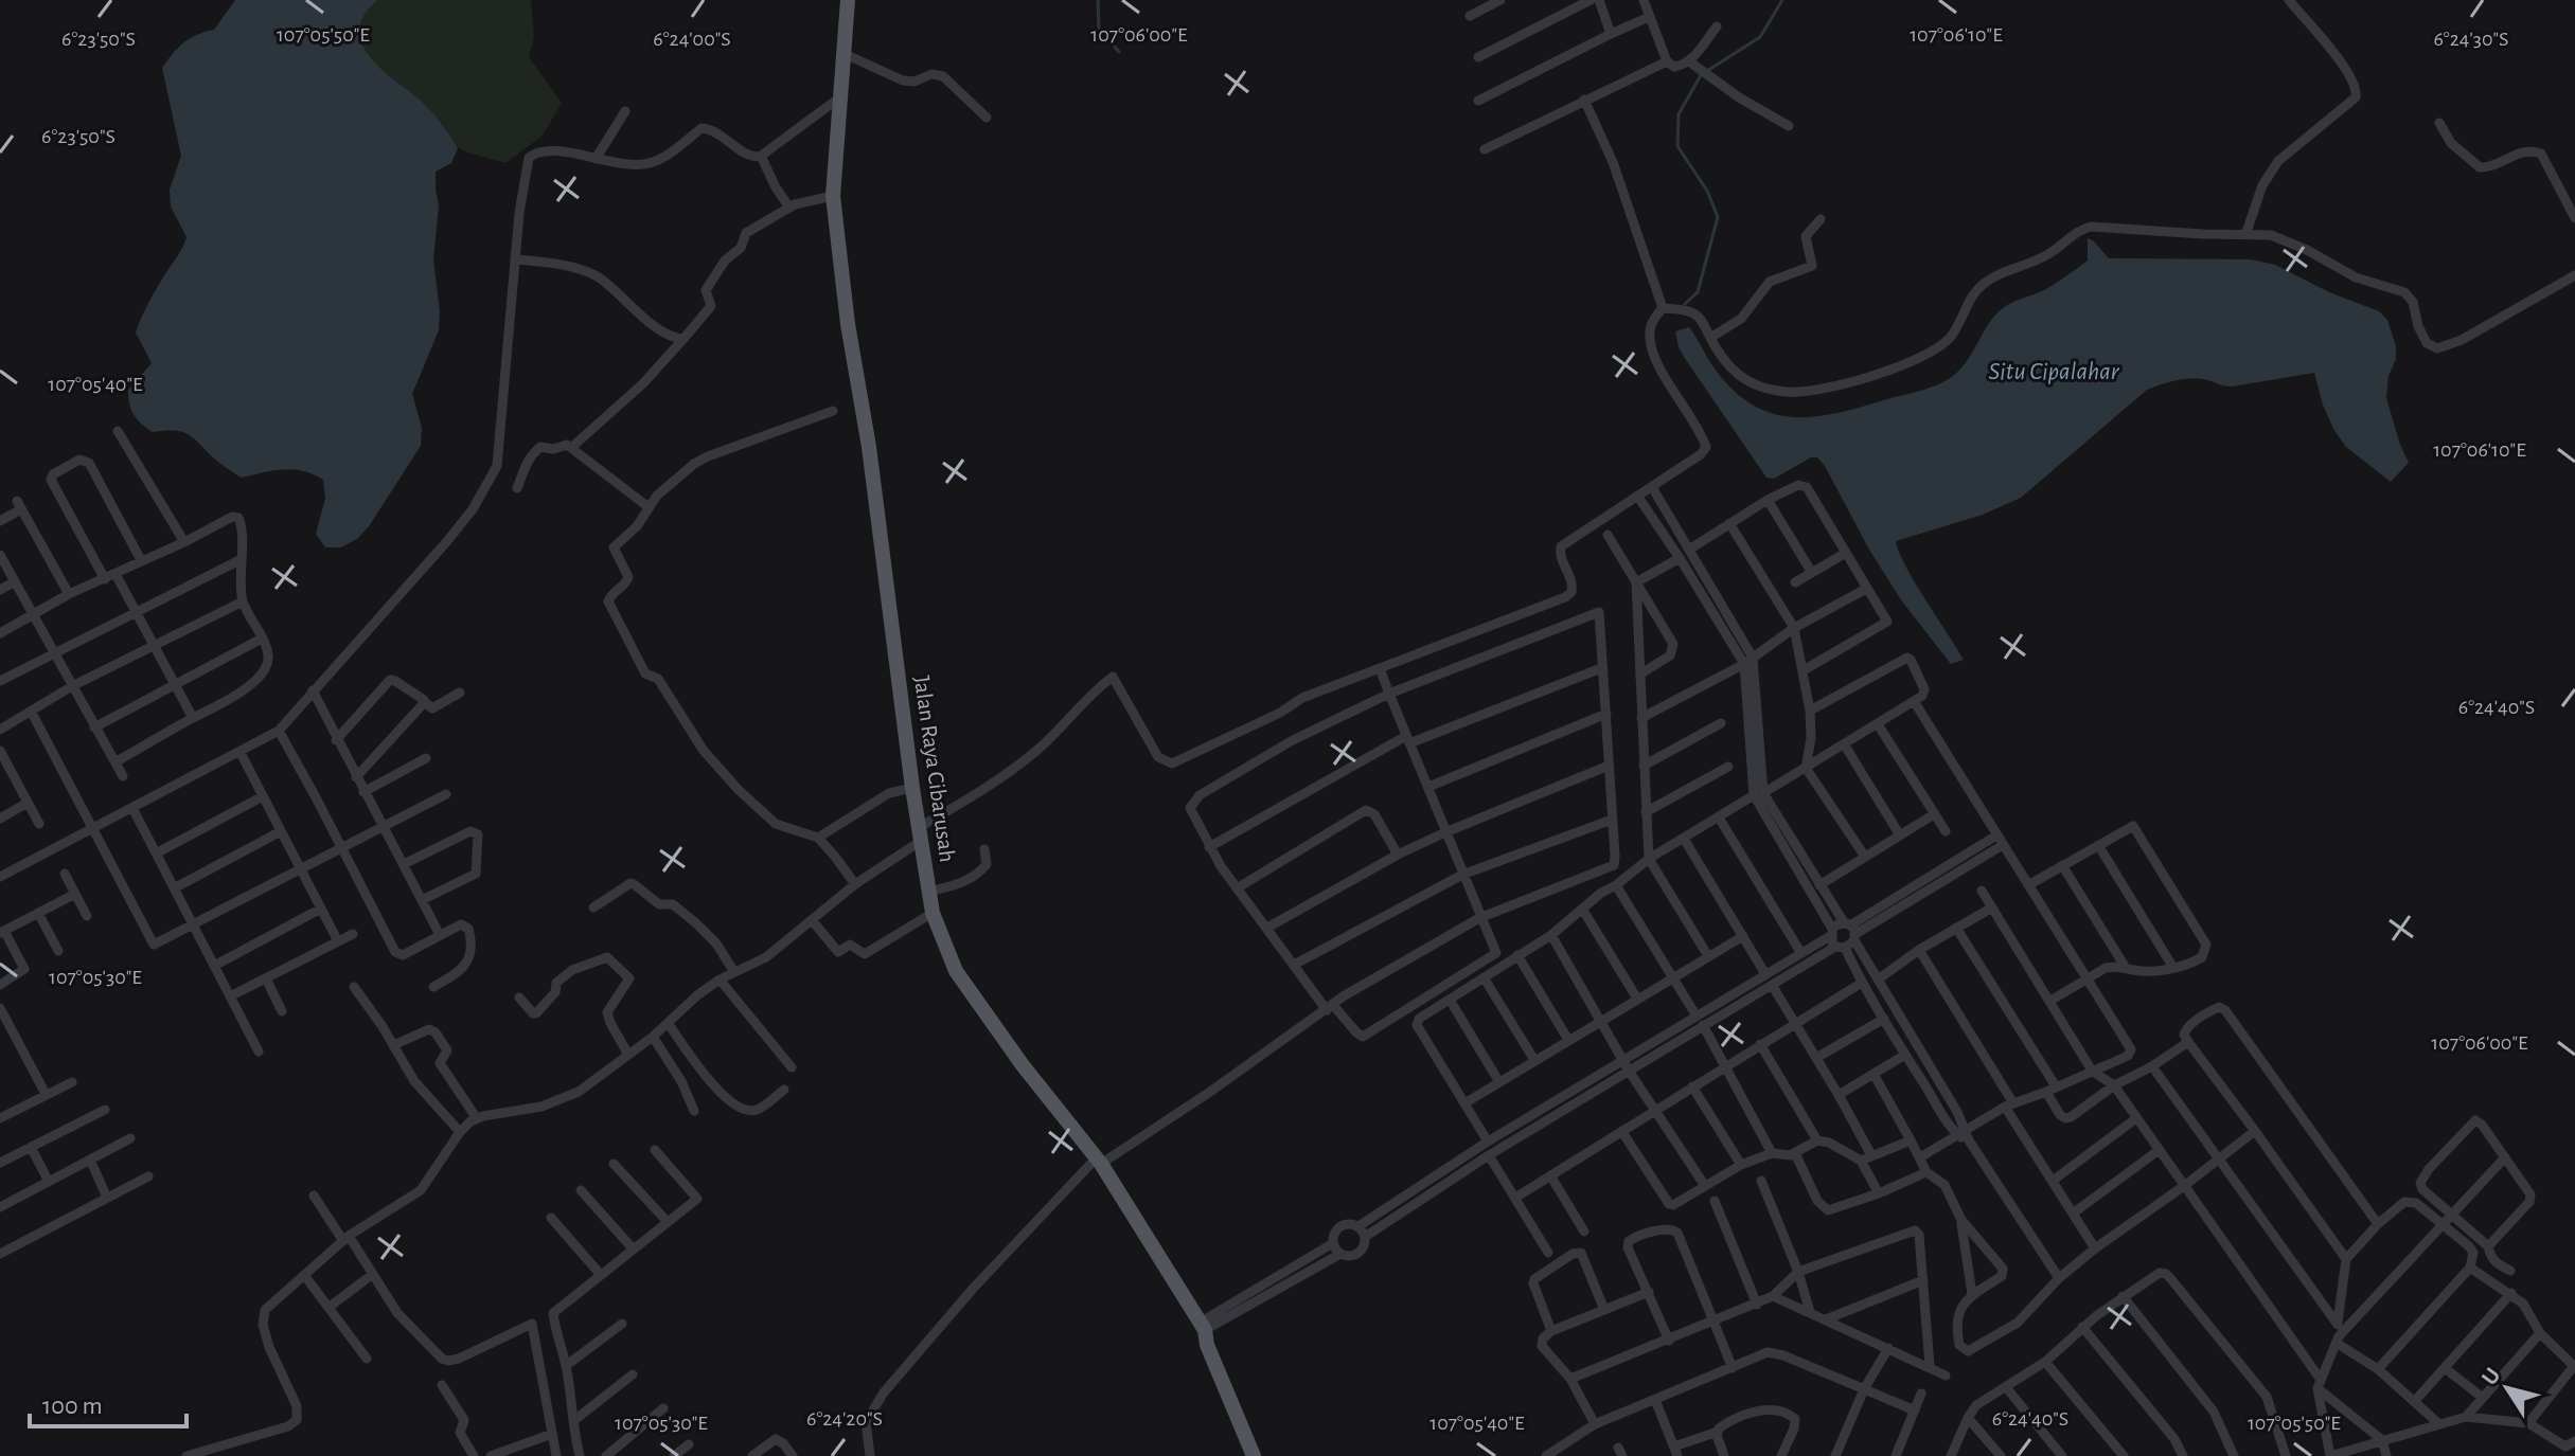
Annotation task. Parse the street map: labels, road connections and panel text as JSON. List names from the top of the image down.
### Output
{
  "streets": {
    "main road": ["Jalan Raya Cibarusah"]
  },
  "water": ["Situ Cipalahar"],
  "scale_bar": "100 m",
  "north": "top left",
  "coordinates": [
    "107°05'50\"E",
    "107°06'00\"E",
    "107°06'10\"E",
    "6°23'50\"S",
    "6°24'00\"S",
    "6°24'30\"S",
    "107°05'40\"E",
    "6°24'40\"S",
    "107°05'30\"E",
    "6°24'20\"S"
  ]
}
